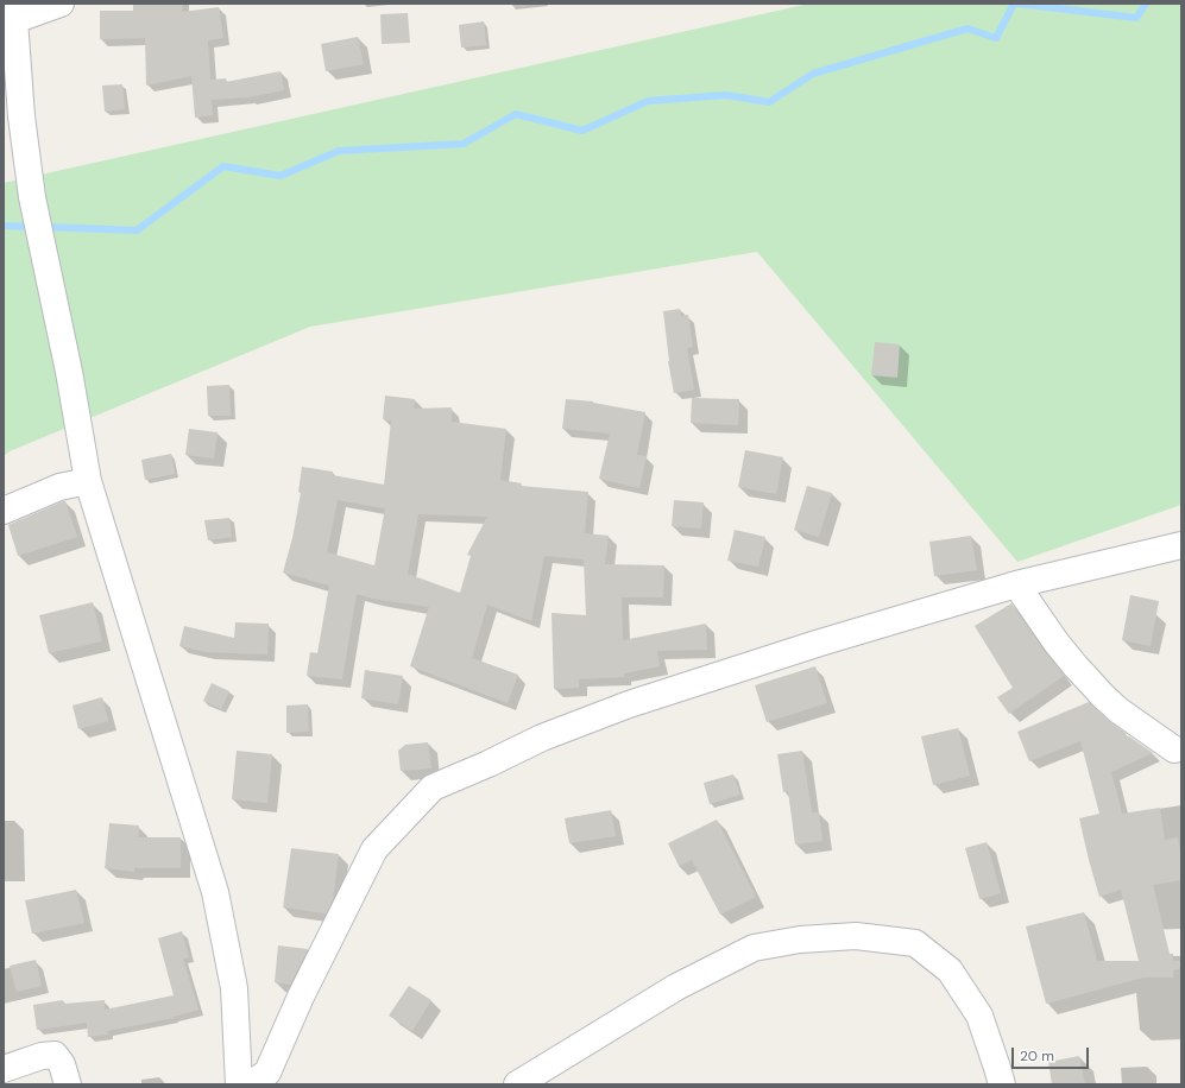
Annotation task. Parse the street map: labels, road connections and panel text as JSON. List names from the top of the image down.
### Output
{
  "scale_bar": "20 m"
}
